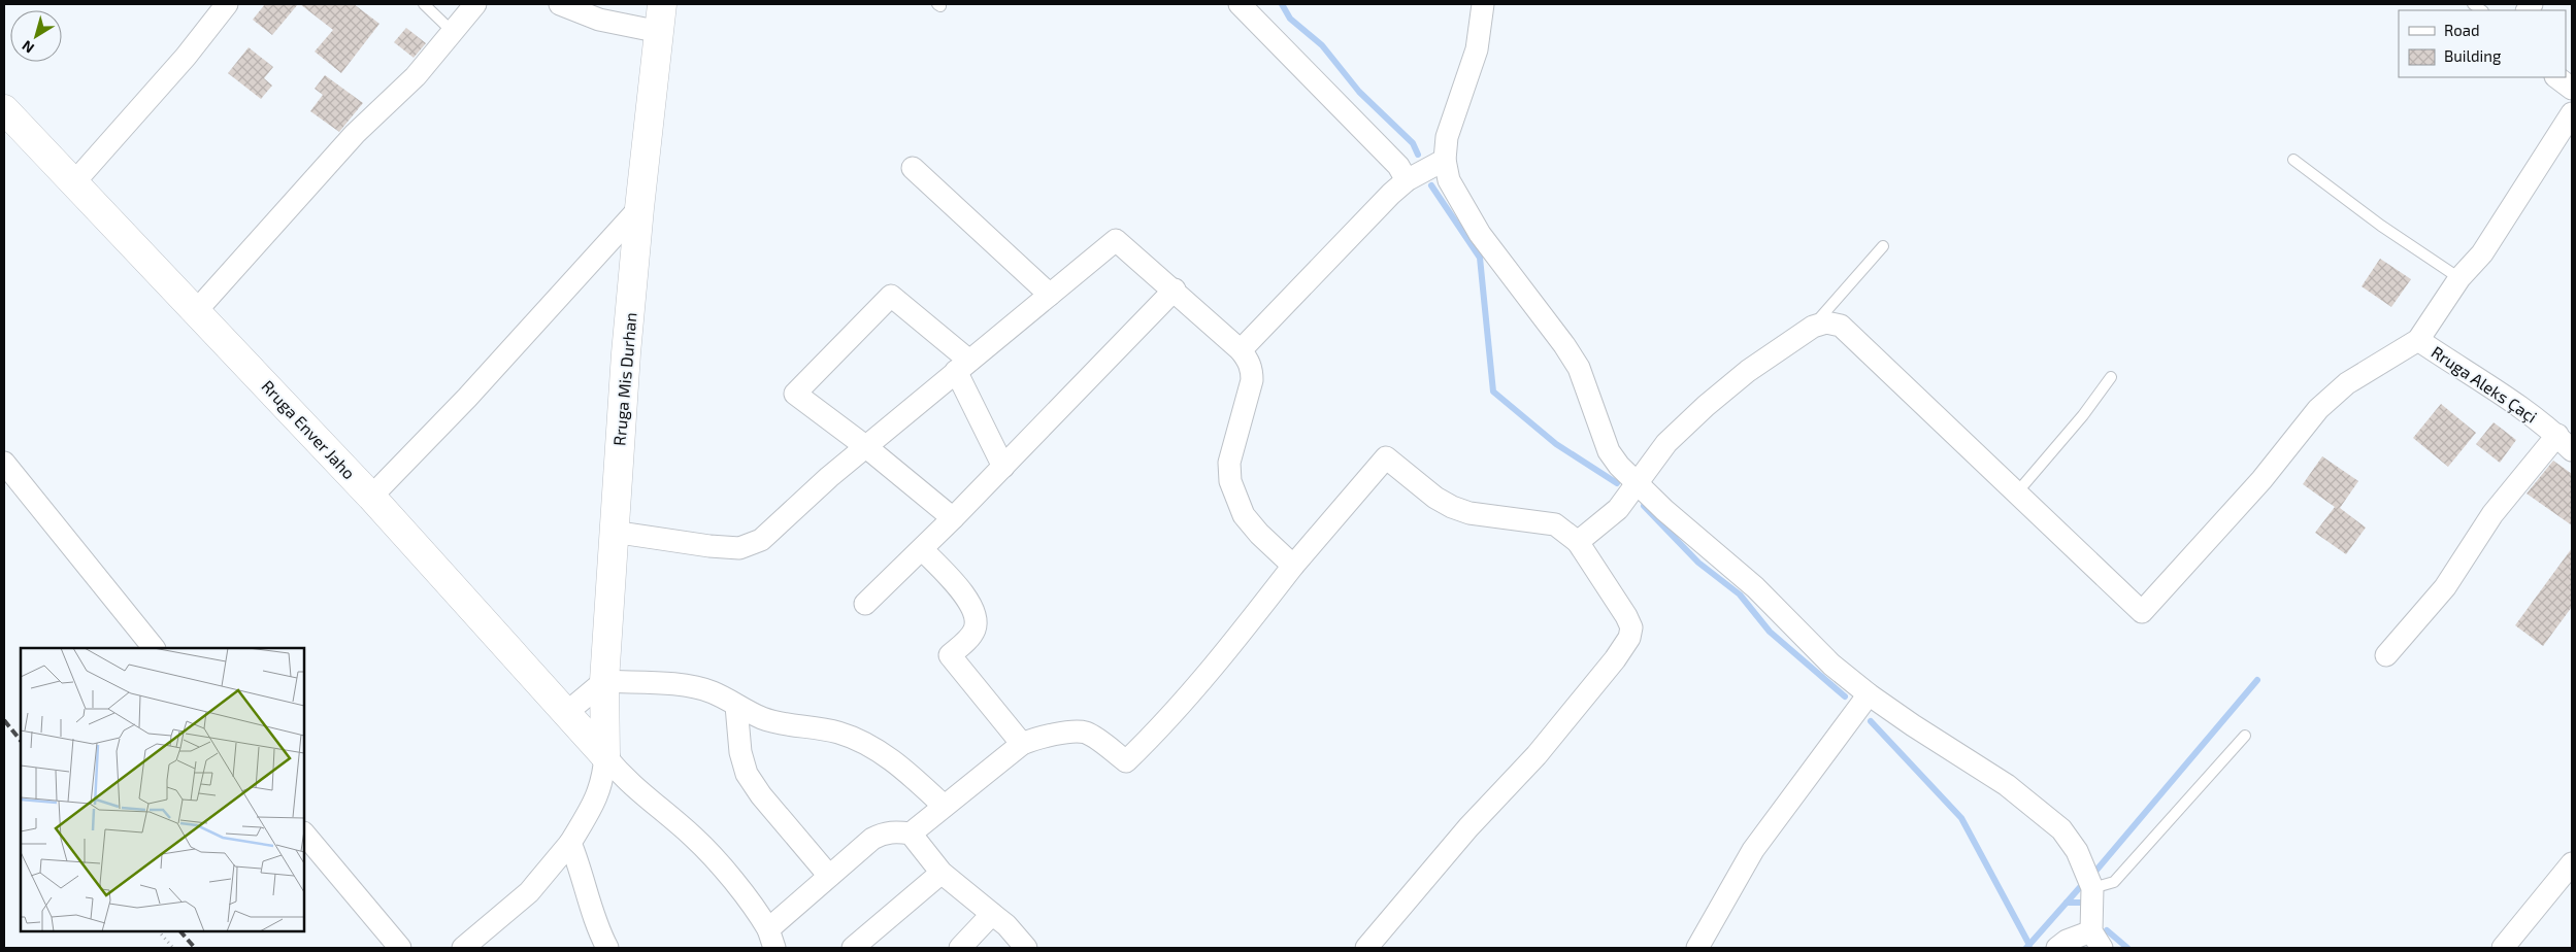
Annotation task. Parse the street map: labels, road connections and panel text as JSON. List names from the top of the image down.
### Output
{
  "streets": {
    "street": ["Rruga Mis Durhan", "Rruga Aleks Çaçi", "Rruga Enver Jaho"]
  },
  "crossings": [
    ["Rruga Mis Durhan", "Rruga Enver Jaho"]
  ],
  "legend": ["Road", "Building"],
  "north": "bottom left"
}
